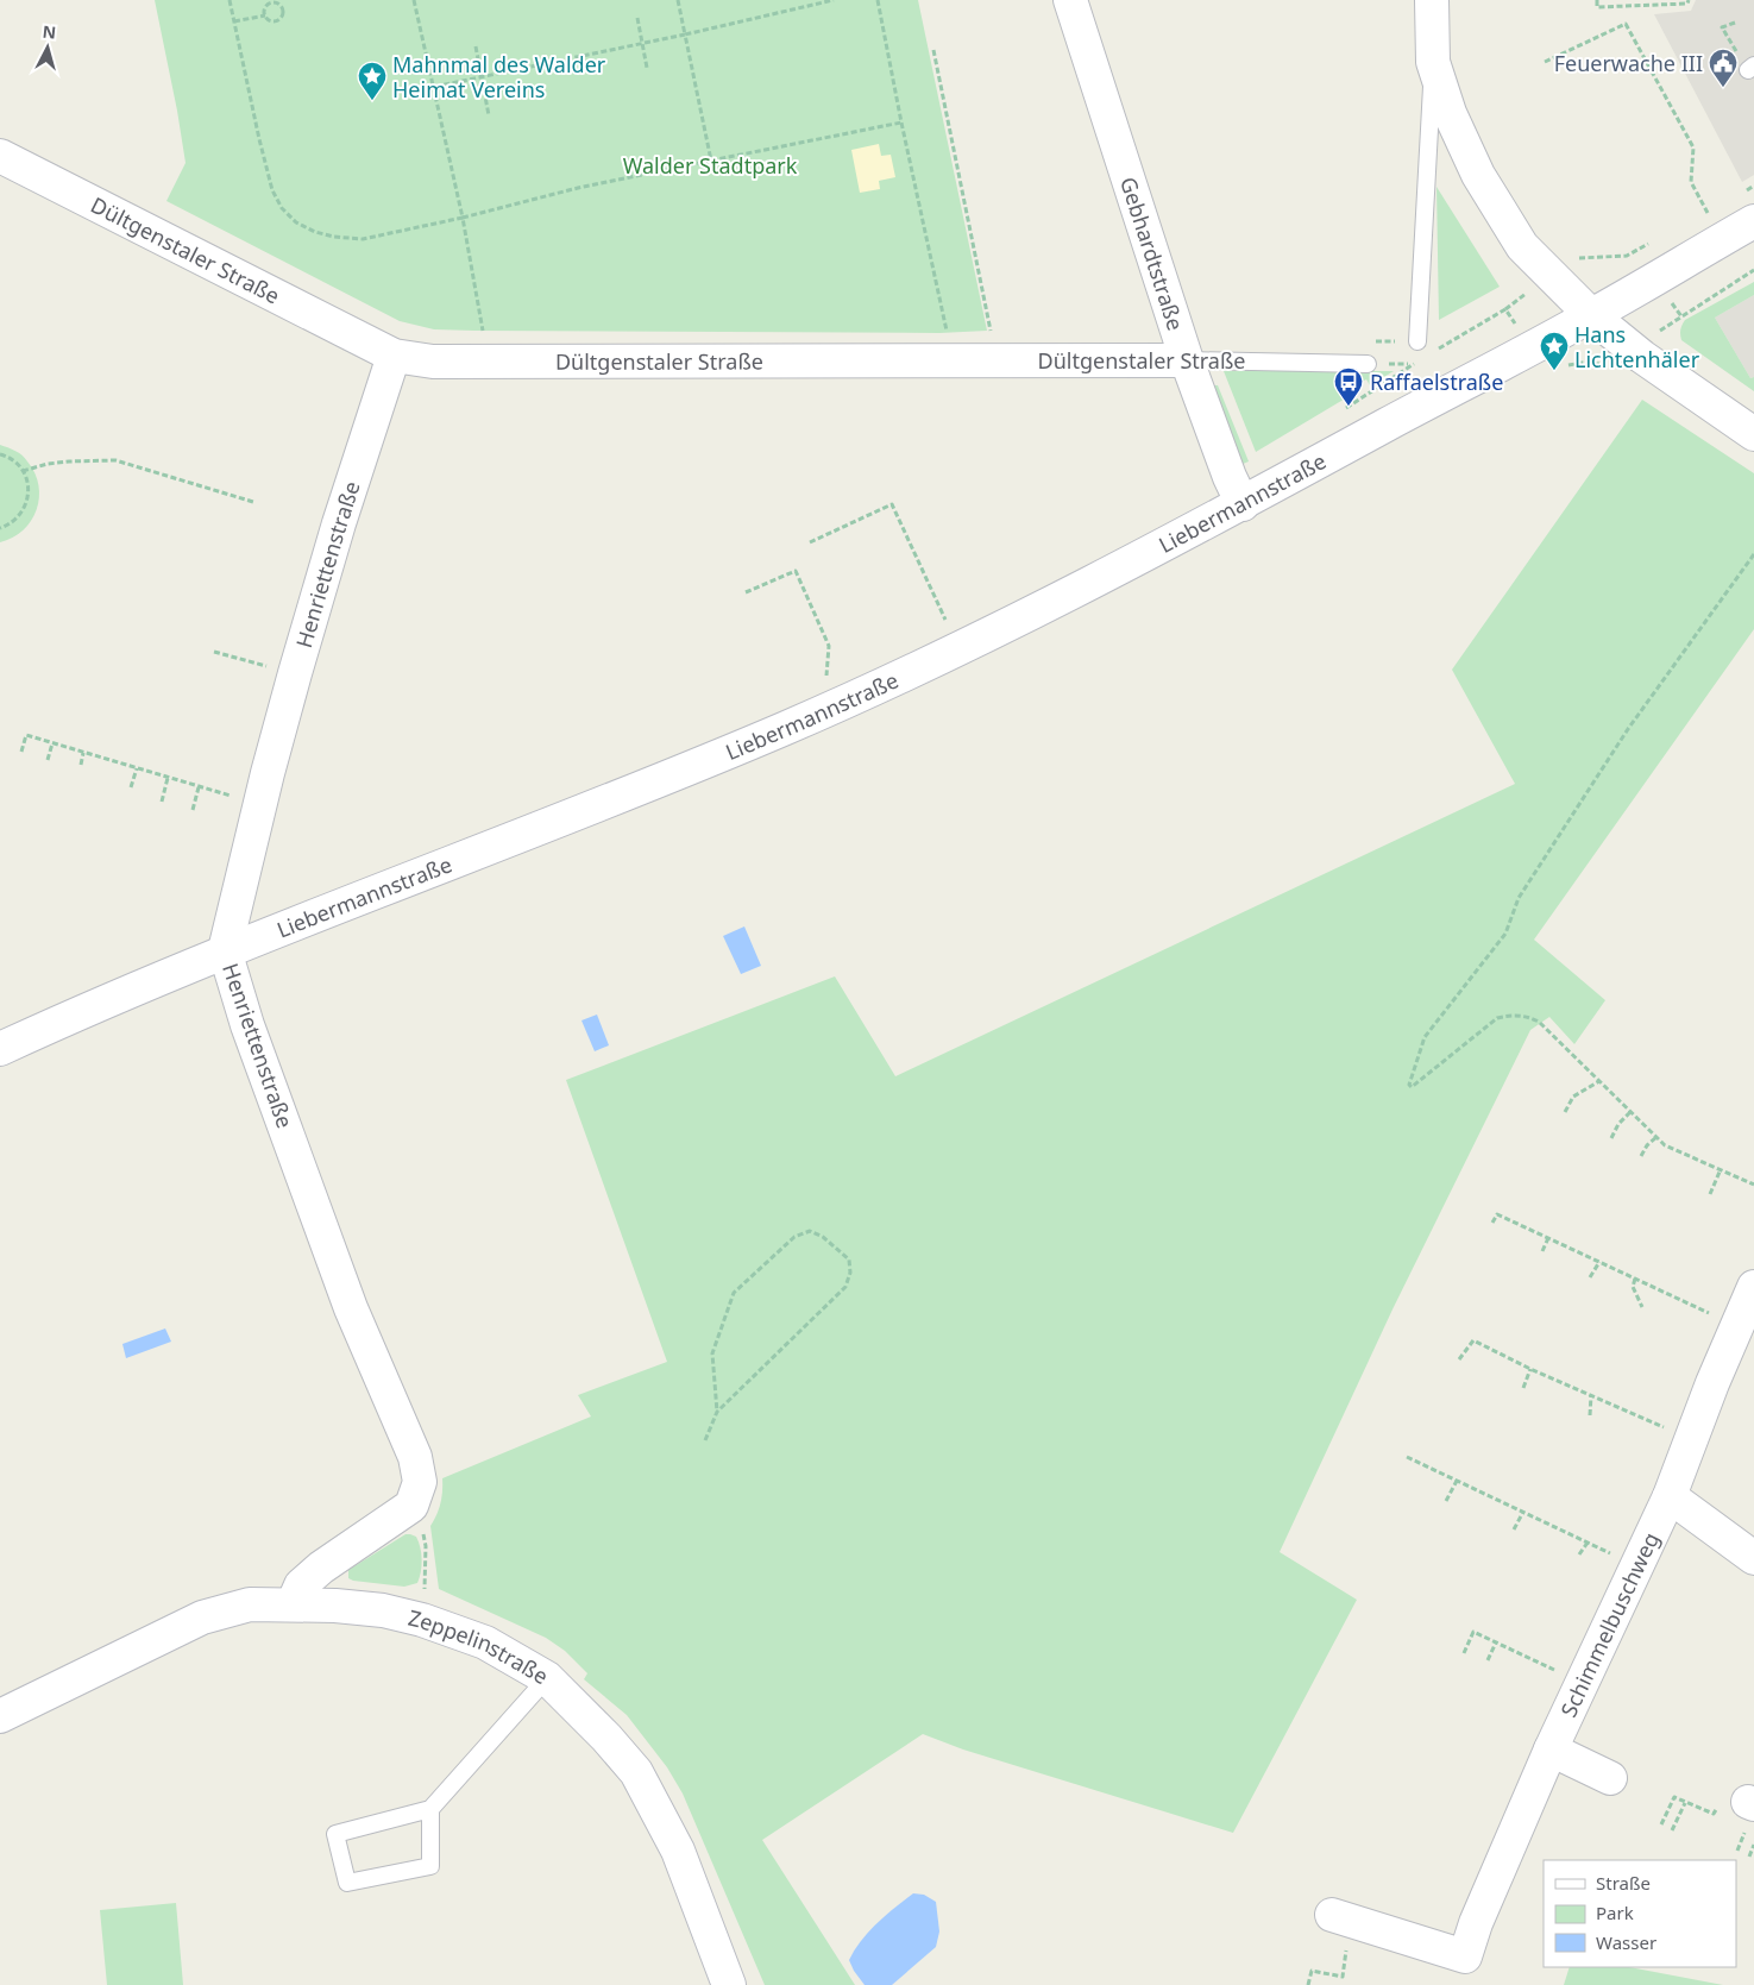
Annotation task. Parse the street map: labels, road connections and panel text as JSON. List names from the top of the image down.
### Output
{
  "streets": {
    "street": [
      "Dültgenstaler Straße",
      "Gebhardtstraße",
      "Liebermannstraße",
      "Henriettenstraße",
      "Schimmelbuschweg",
      "Zeppelinstraße"
    ]
  },
  "crossings": [
    ["Dültgenstaler Straße", "Gebhardtstraße"],
    ["Dültgenstaler Straße", "Henriettenstraße"],
    ["Gebhardtstraße", "Liebermannstraße"],
    ["Liebermannstraße", "Henriettenstraße"],
    ["Henriettenstraße", "Zeppelinstraße"]
  ],
  "parks": ["Walder Stadtpark"],
  "places": {
    "public building": ["Feuerwache III"],
    "place": ["Mahnmal des Walder Heimat Vereins", "Hans Lichtenhäler"],
    "bus stop": ["Raffaelstraße"]
  },
  "legend": ["Straße", "Park", "Wasser"],
  "north": "top"
}
